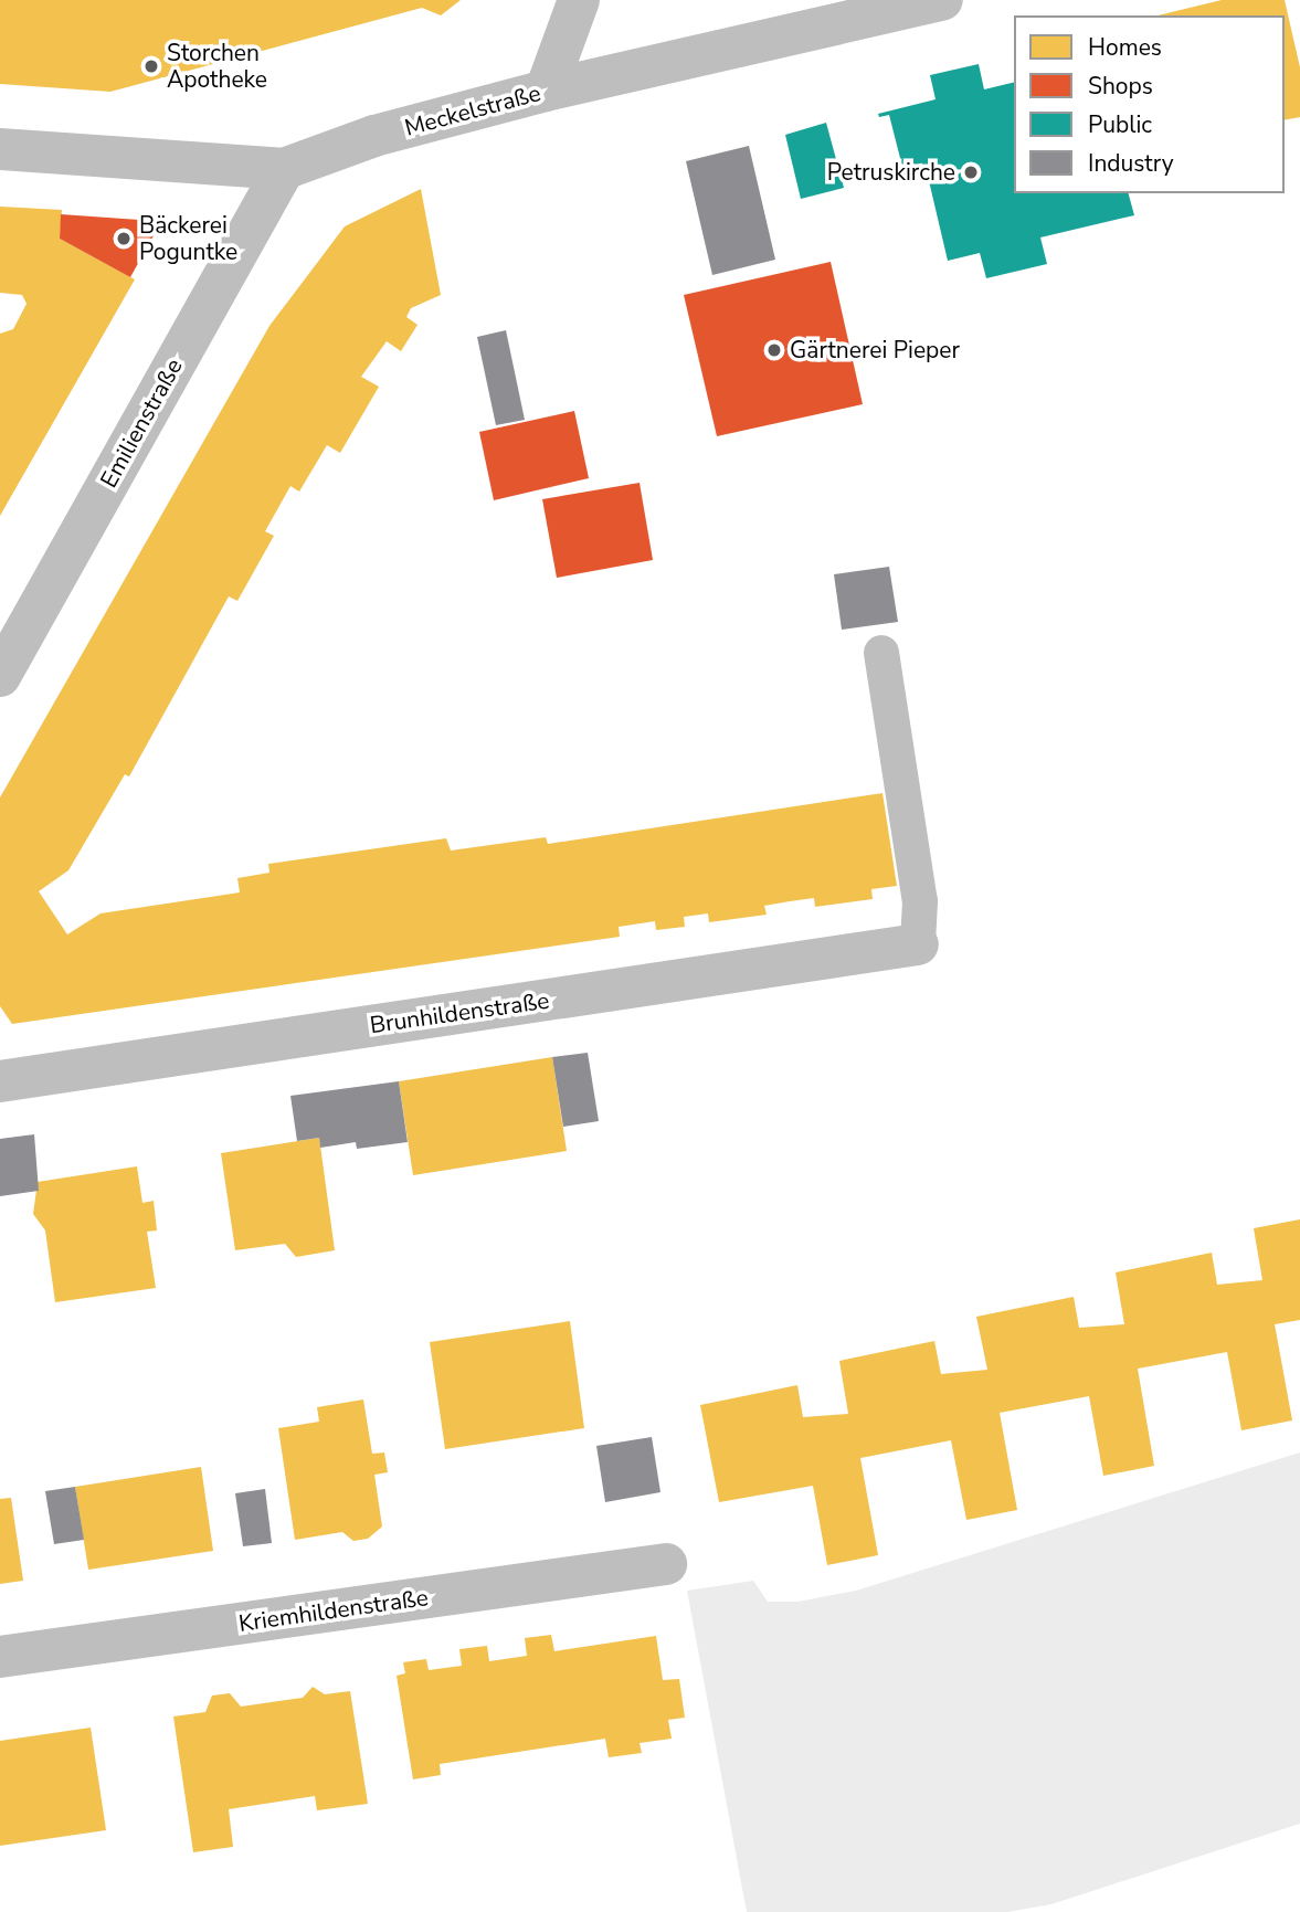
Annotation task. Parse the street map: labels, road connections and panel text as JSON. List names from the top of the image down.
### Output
{
  "streets": {
    "street": [
      "Meckelstraße",
      "Emilienstraße",
      "Brunhildenstraße",
      "Kriemhildenstraße"
    ]
  },
  "crossings": [
    ["Meckelstraße", "Emilienstraße"]
  ],
  "places": [
    "Storchen Apotheke",
    "Petruskirche",
    "Bäckerei Poguntke",
    "Gärtnerei Pieper"
  ],
  "legend": [
    "Homes",
    "Shops",
    "Public",
    "Industry"
  ]
}
